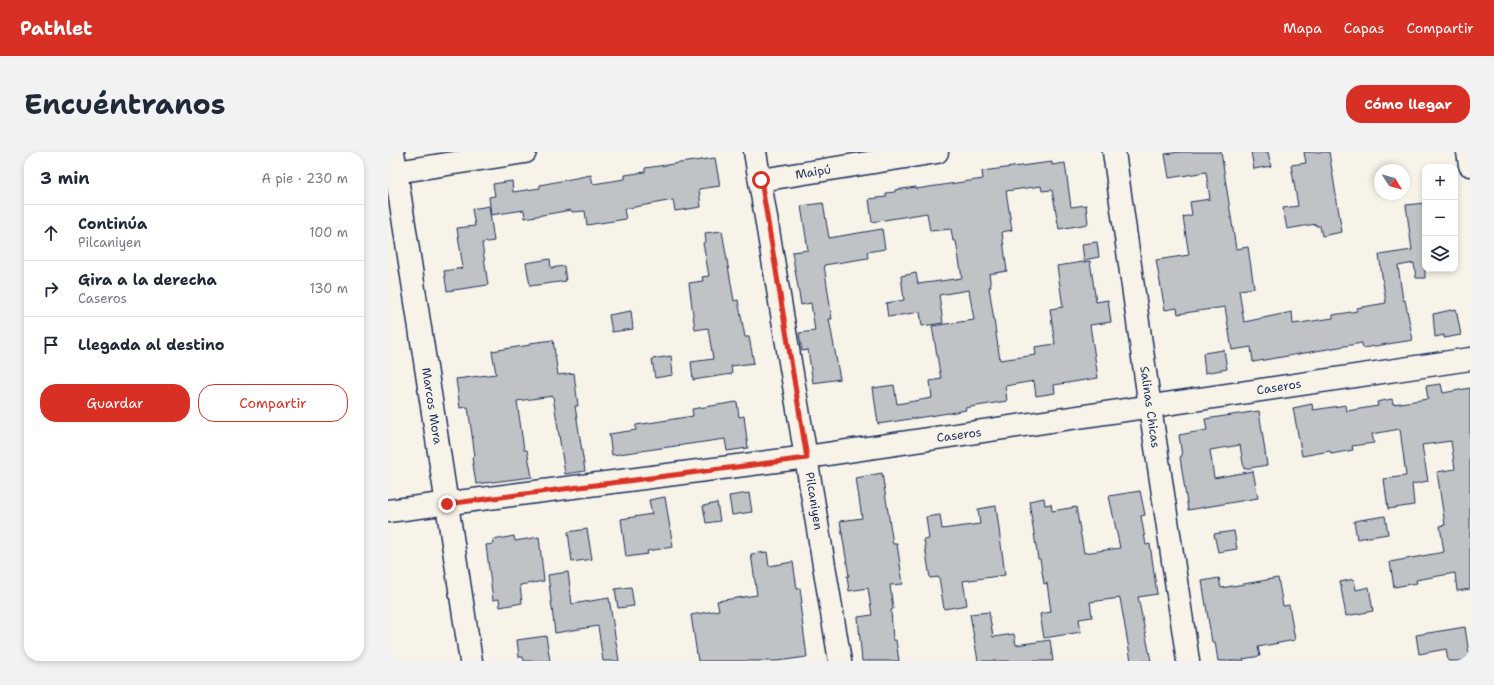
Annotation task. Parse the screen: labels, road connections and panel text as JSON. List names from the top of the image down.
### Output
{
  "streets": {
    "street": [
      "Maipú",
      "Caseros",
      "Marcos Mora",
      "Salinas Chicas",
      "Pilcaniyen"
    ]
  },
  "crossings": [
    ["Maipú", "Pilcaniyen"],
    ["Caseros", "Marcos Mora"],
    ["Caseros", "Salinas Chicas"],
    ["Caseros", "Pilcaniyen"]
  ],
  "north": "bottom right",
  "page": {
    "header": "Pathlet",
    "nav": ["Mapa", "Capas", "Compartir"],
    "title": "Encuéntranos",
    "buttons": [
      "Cómo llegar",
      ["Guardar", "Compartir"]
    ],
    "heading": ["3 min", "A pie · 230 m"],
    "map_buttons": ["+", "−"],
    "list": [
      ["Continúa", "Pilcaniyen", "100 m"],
      ["Gira a la derecha", "Caseros", "130 m"],
      "Llegada al destino"
    ]
  }
}
